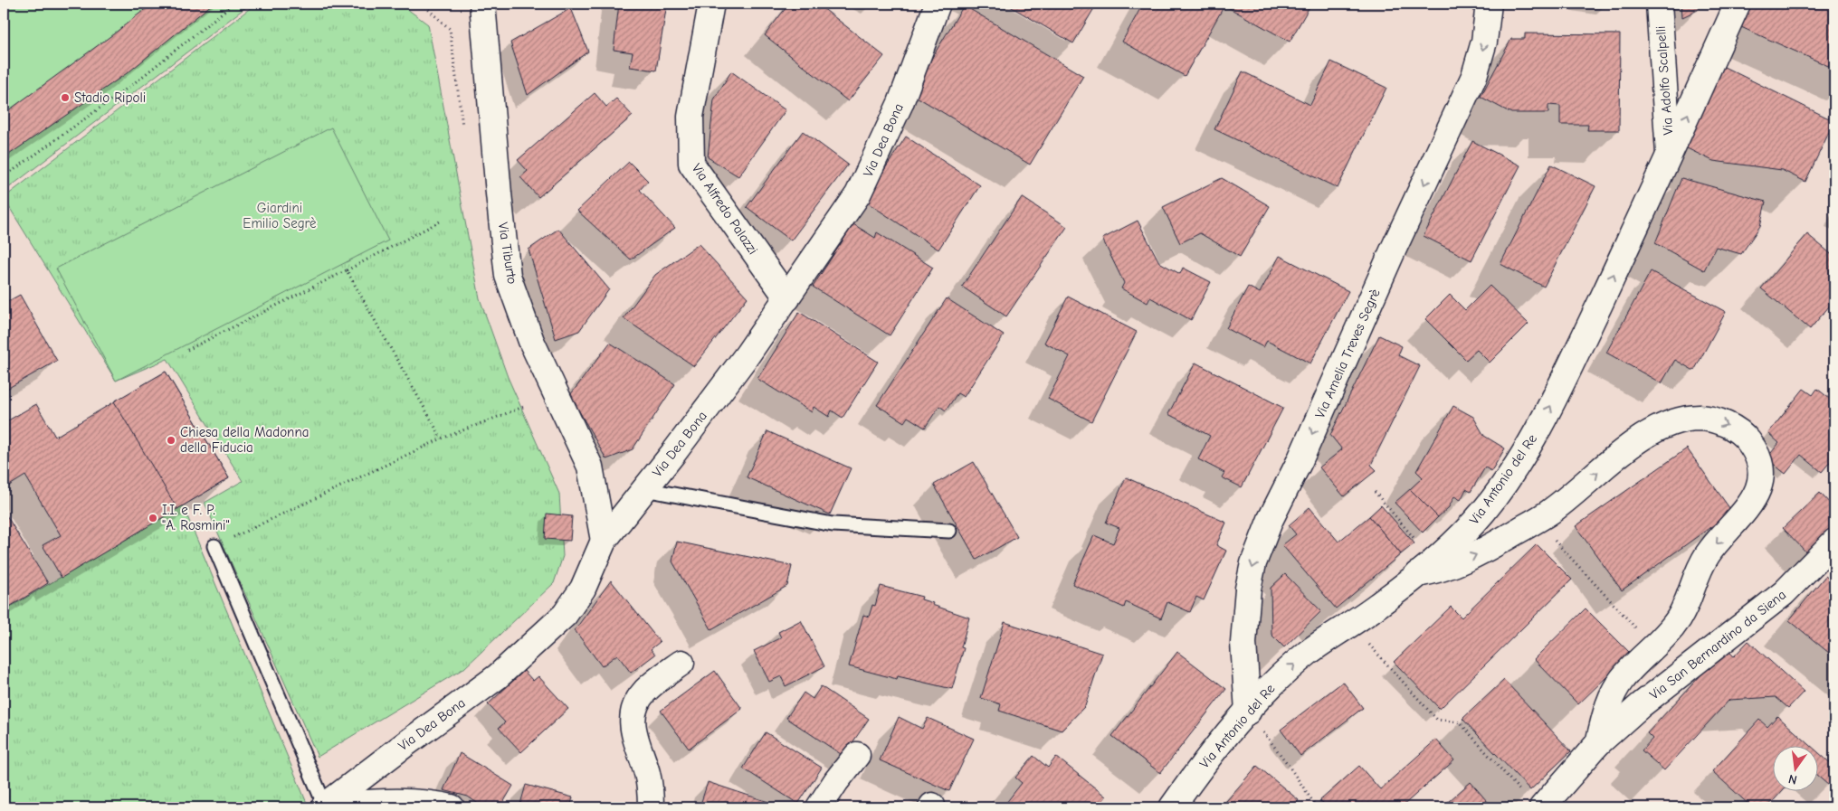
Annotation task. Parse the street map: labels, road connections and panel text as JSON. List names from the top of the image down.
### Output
{
  "streets": {
    "street": [
      "Via Adolfo Scalpelli",
      "Via Dea Bona",
      "Via Alfredo Palazzi",
      "Via Tiburto",
      "Via Amelia Treves Segrè",
      "Via Antonio del Re",
      "Via San Bernardino da Siena"
    ]
  },
  "crossings": [
    ["Via Adolfo Scalpelli", "Via Antonio del Re"],
    ["Via Dea Bona", "Via Alfredo Palazzi"],
    ["Via Dea Bona", "Via Tiburto"],
    ["Via Amelia Treves Segrè", "Via Antonio del Re"],
    ["Via Antonio del Re", "Via San Bernardino da Siena"]
  ],
  "one_way": ["Via Amelia Treves Segrè", "Via Antonio del Re"],
  "parks": ["Giardini Emilio Segrè"],
  "places": ["Stadio Ripoli", "Chiesa della Madonna della Fiducia", "I.I. e F. P. \"A. Rosmini\""],
  "north": "bottom"
}
